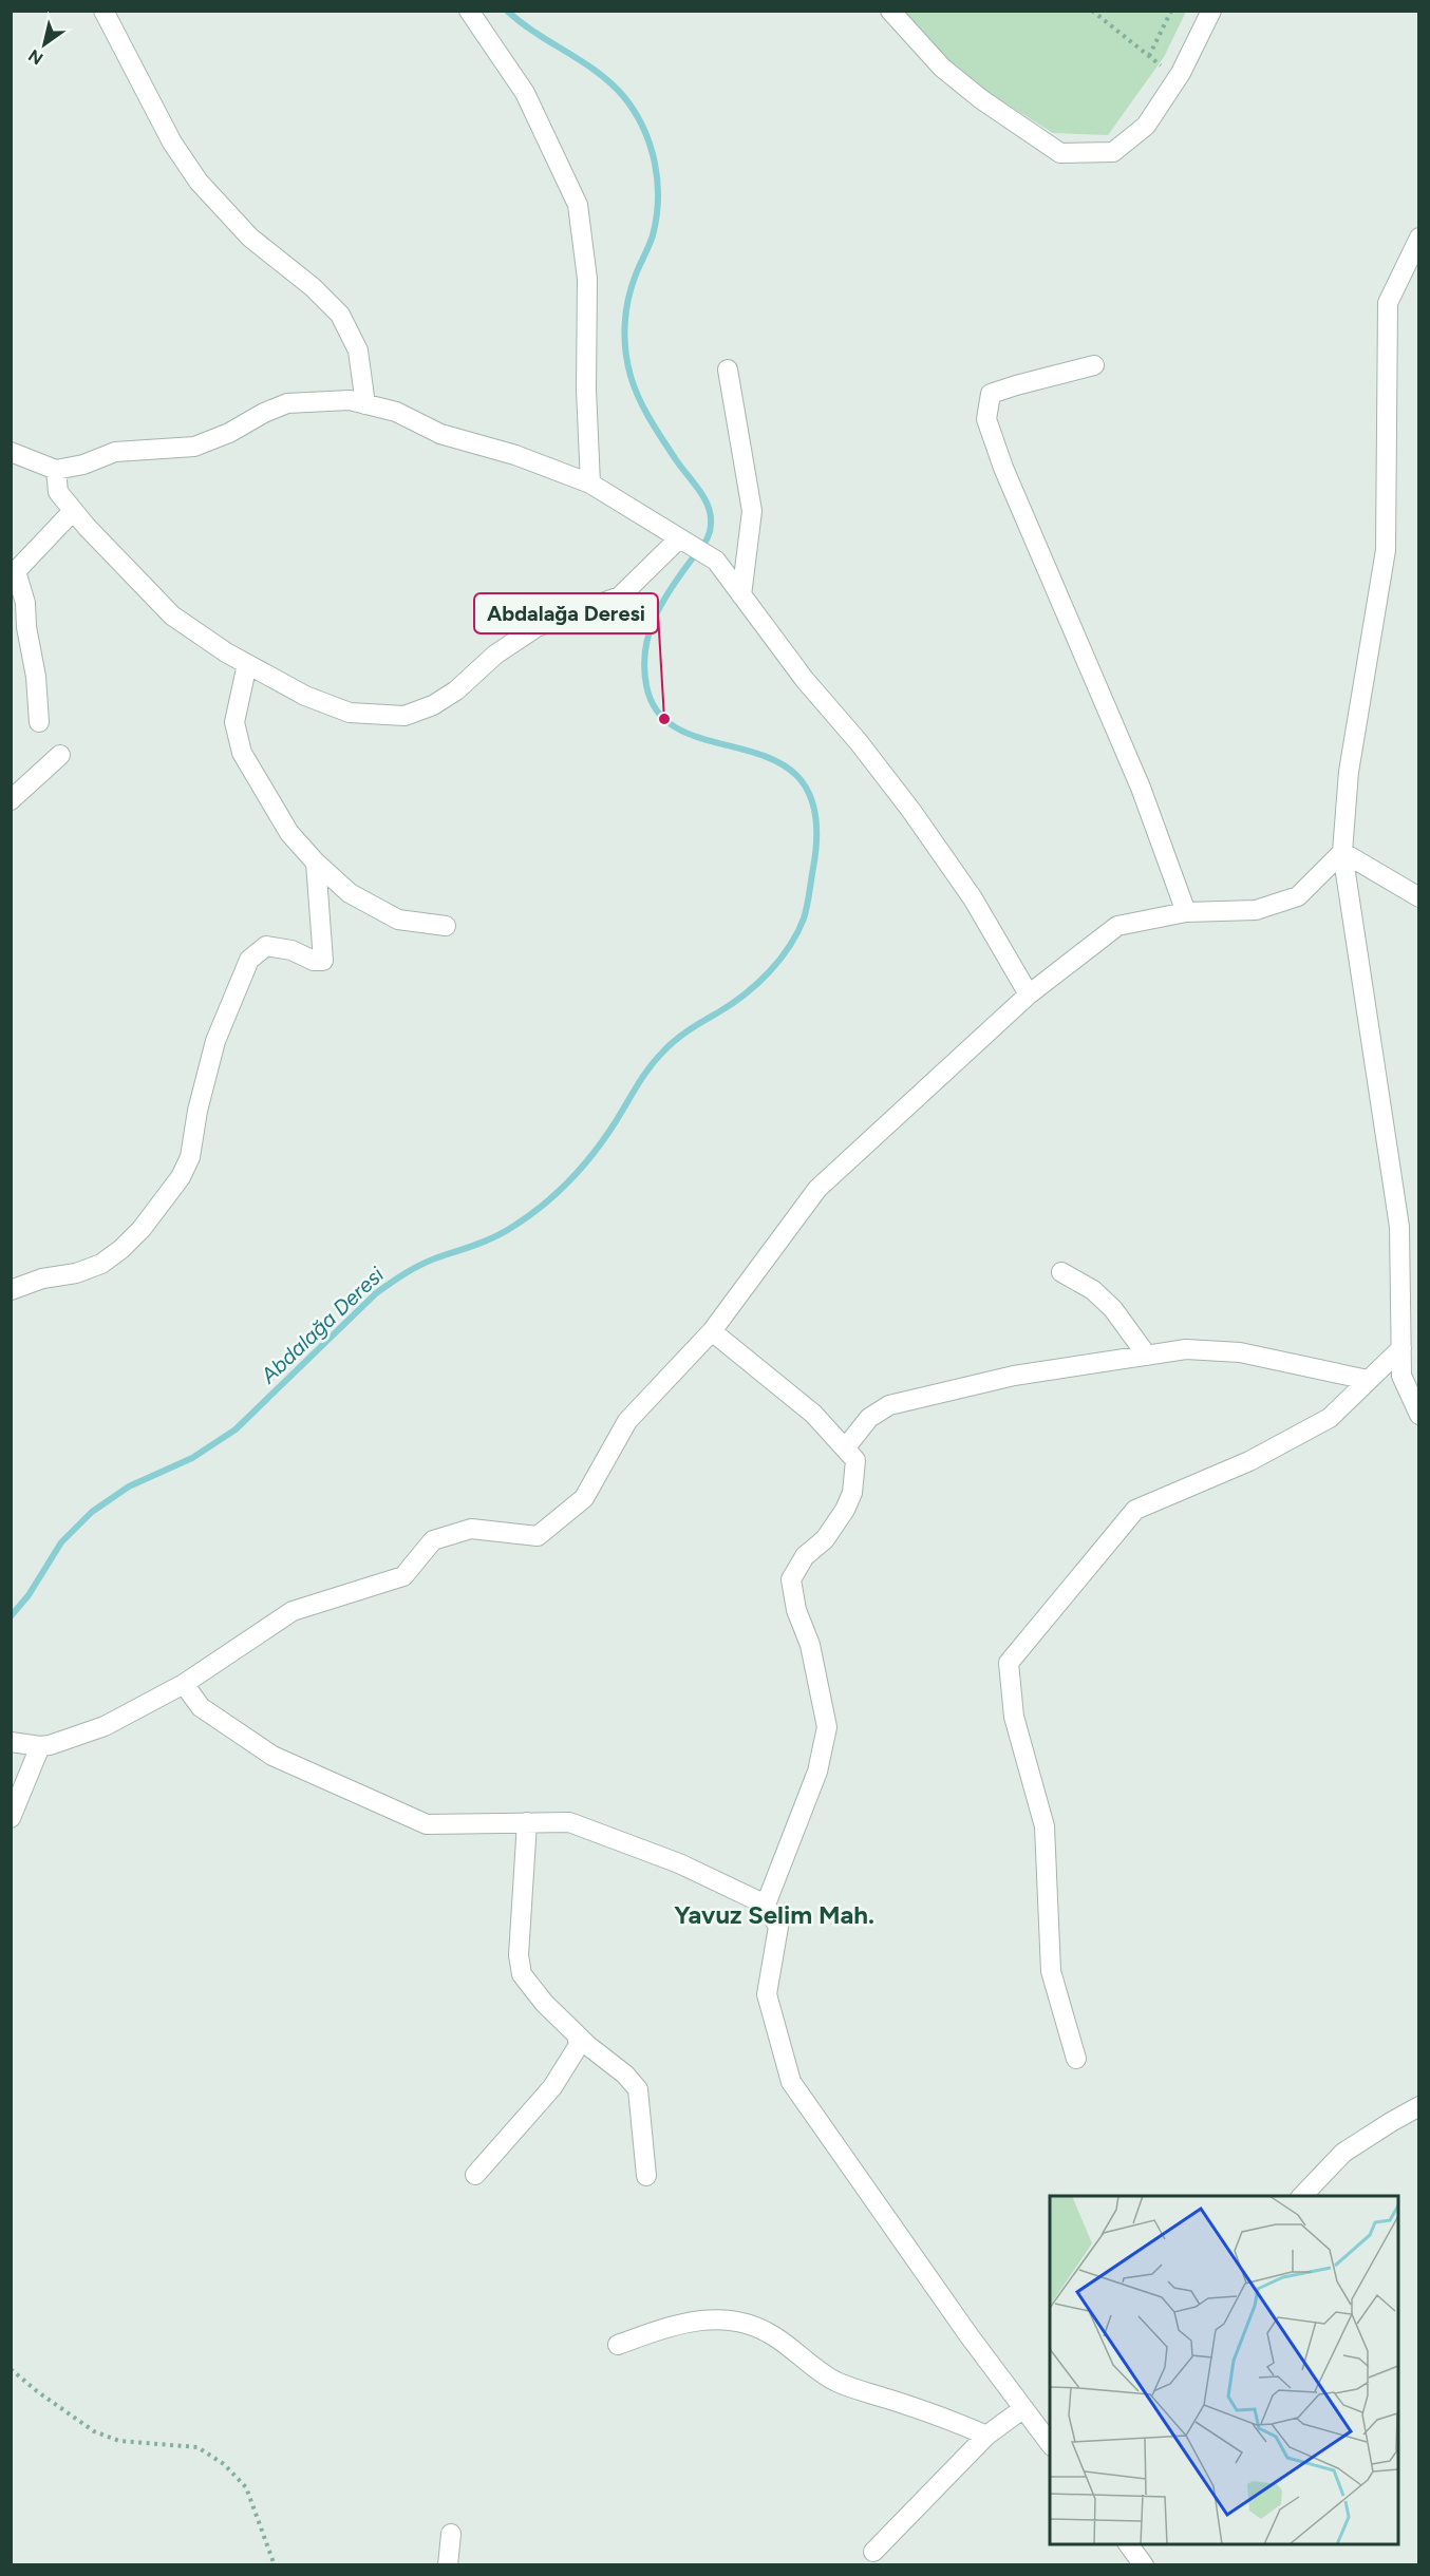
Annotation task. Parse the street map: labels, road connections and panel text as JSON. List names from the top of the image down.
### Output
{
  "districts": ["Yavuz Selim Mah."],
  "water": ["Abdalağa Deresi"],
  "places": ["Abdalağa Deresi"],
  "north": "bottom left"
}
